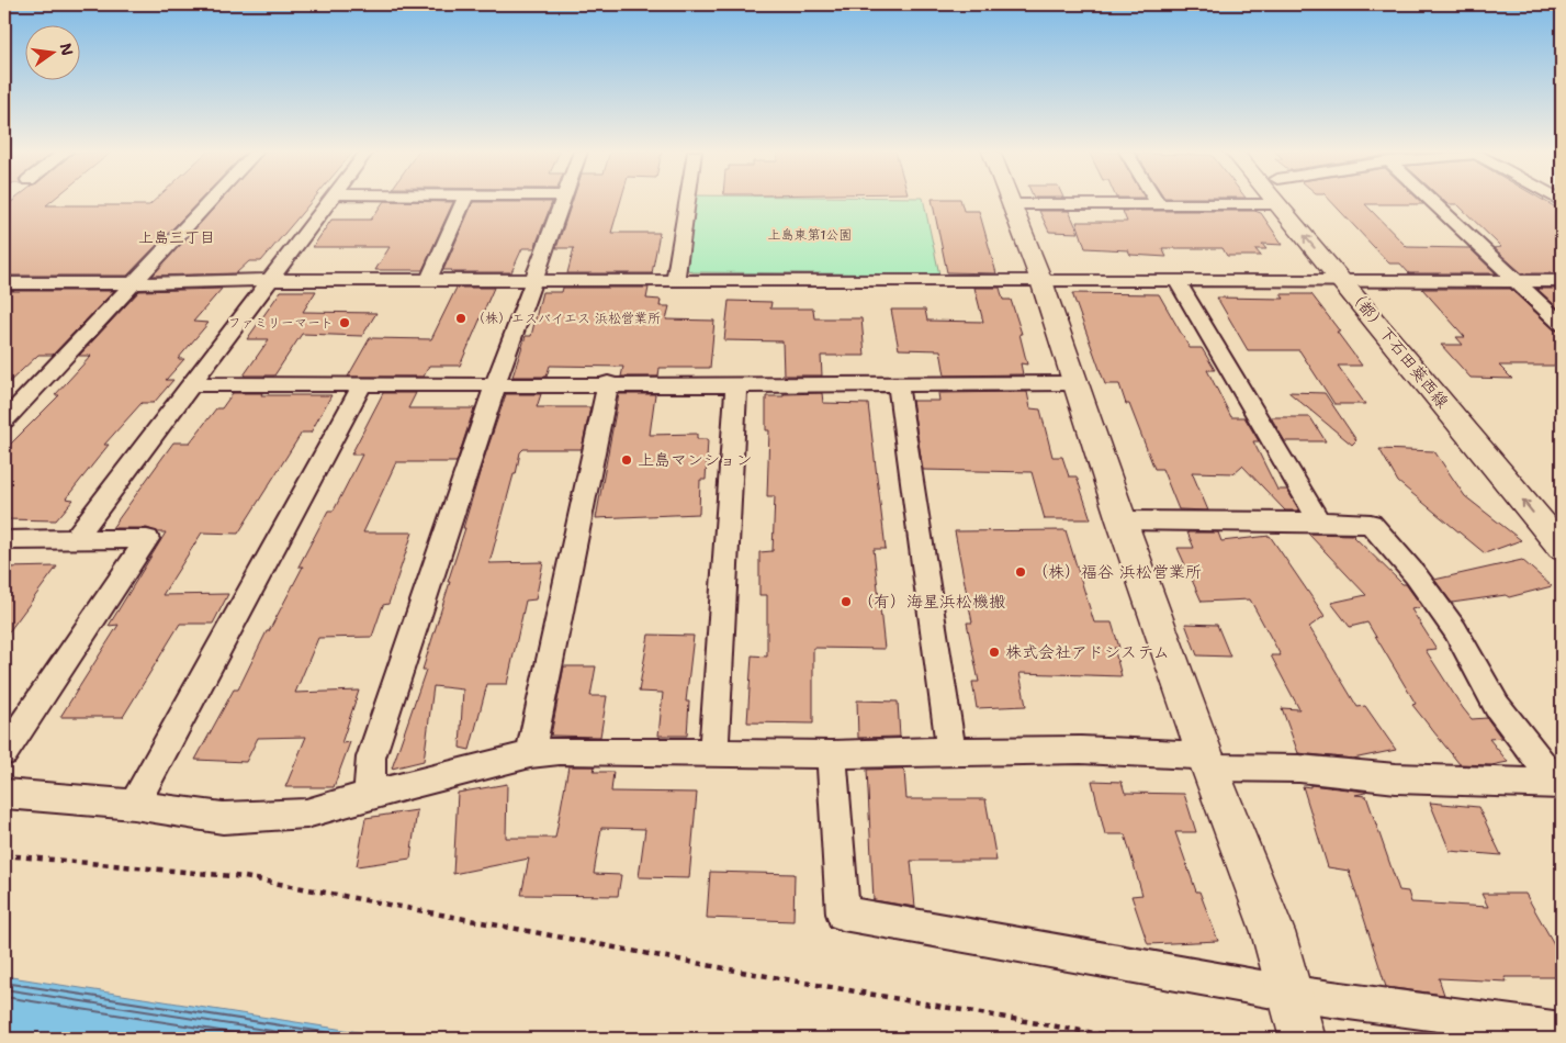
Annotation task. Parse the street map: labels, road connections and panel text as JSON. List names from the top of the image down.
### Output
{
  "streets": {
    "street": ["（都）下石田葵西線"]
  },
  "districts": ["上島三丁目"],
  "parks": ["上島東第1公園"],
  "places": [
    "（株）エスバイエス 浜松営業所",
    "ファミリーマート",
    "上島マンション",
    "（株）福谷 浜松営業所",
    "（有）海星浜松機搬",
    "株式会社アドシステム"
  ],
  "north": "right"
}
